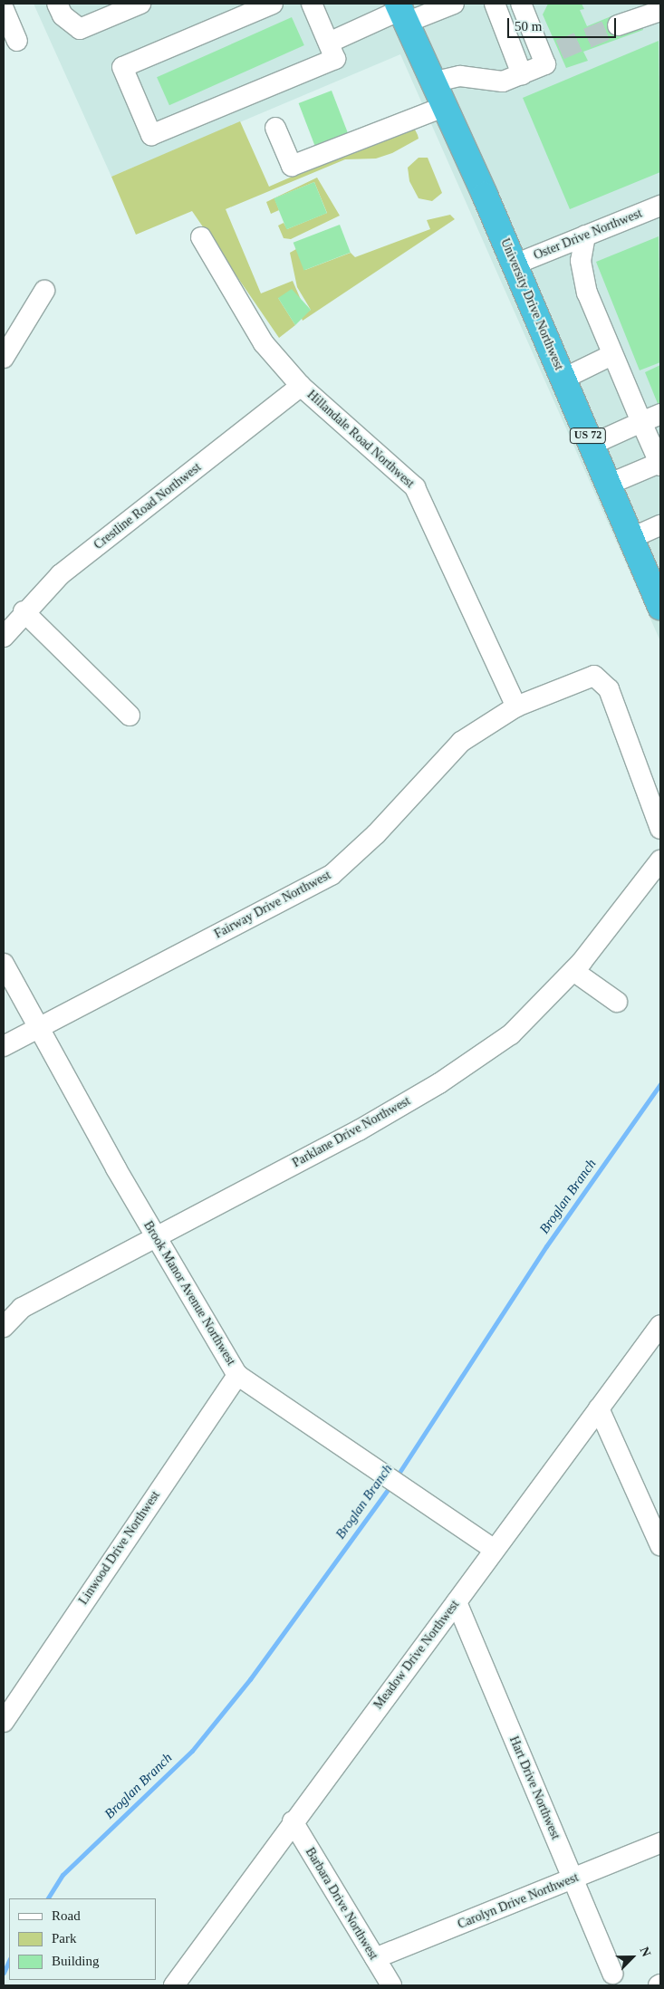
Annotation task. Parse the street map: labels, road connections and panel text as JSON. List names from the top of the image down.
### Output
{
  "streets": {
    "highway": ["University Drive Northwest", "US 72"],
    "street": [
      "Oster Drive Northwest",
      "Hillandale Road Northwest",
      "Crestline Road Northwest",
      "Fairway Drive Northwest",
      "Parklane Drive Northwest",
      "Brook Manor Avenue Northwest",
      "Linwood Drive Northwest",
      "Meadow Drive Northwest",
      "Hart Drive Northwest",
      "Carolyn Drive Northwest",
      "Barbara Drive Northwest"
    ]
  },
  "crossings": [
    ["Oster Drive Northwest", "University Drive Northwest"],
    ["Hillandale Road Northwest", "Crestline Road Northwest"],
    ["Hillandale Road Northwest", "Fairway Drive Northwest"],
    ["Fairway Drive Northwest", "Brook Manor Avenue Northwest"],
    ["Parklane Drive Northwest", "Brook Manor Avenue Northwest"],
    ["Brook Manor Avenue Northwest", "Linwood Drive Northwest"],
    ["Brook Manor Avenue Northwest", "Meadow Drive Northwest"],
    ["Meadow Drive Northwest", "Hart Drive Northwest"],
    ["Meadow Drive Northwest", "Barbara Drive Northwest"],
    ["Hart Drive Northwest", "Carolyn Drive Northwest"],
    ["Carolyn Drive Northwest", "Barbara Drive Northwest"]
  ],
  "water": ["Broglan Branch"],
  "legend": ["Road", "Park", "Building"],
  "scale_bar": "50 m",
  "north": "top right"
}
